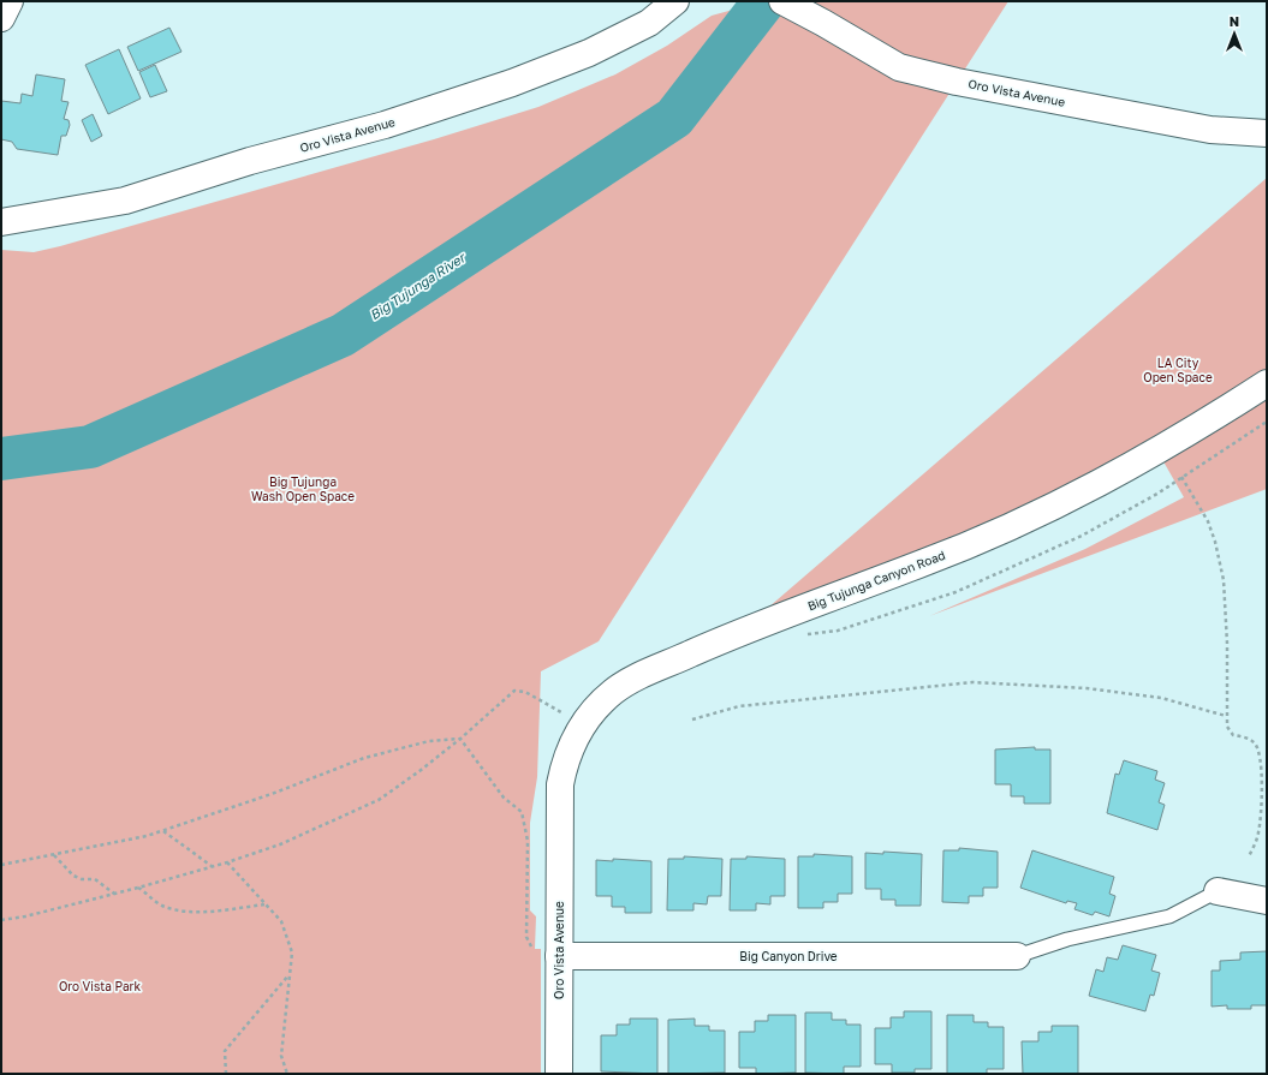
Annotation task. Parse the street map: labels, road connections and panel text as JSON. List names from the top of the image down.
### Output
{
  "streets": {
    "street": ["Oro Vista Avenue", "Big Tujunga Canyon Road", "Big Canyon Drive"]
  },
  "crossings": [
    ["Oro Vista Avenue", "Big Tujunga Canyon Road"],
    ["Oro Vista Avenue", "Big Canyon Drive"]
  ],
  "water": ["Big Tujunga River"],
  "parks": ["LA City Open Space", "Big Tujunga Wash Open Space", "Oro Vista Park"],
  "north": "top"
}
